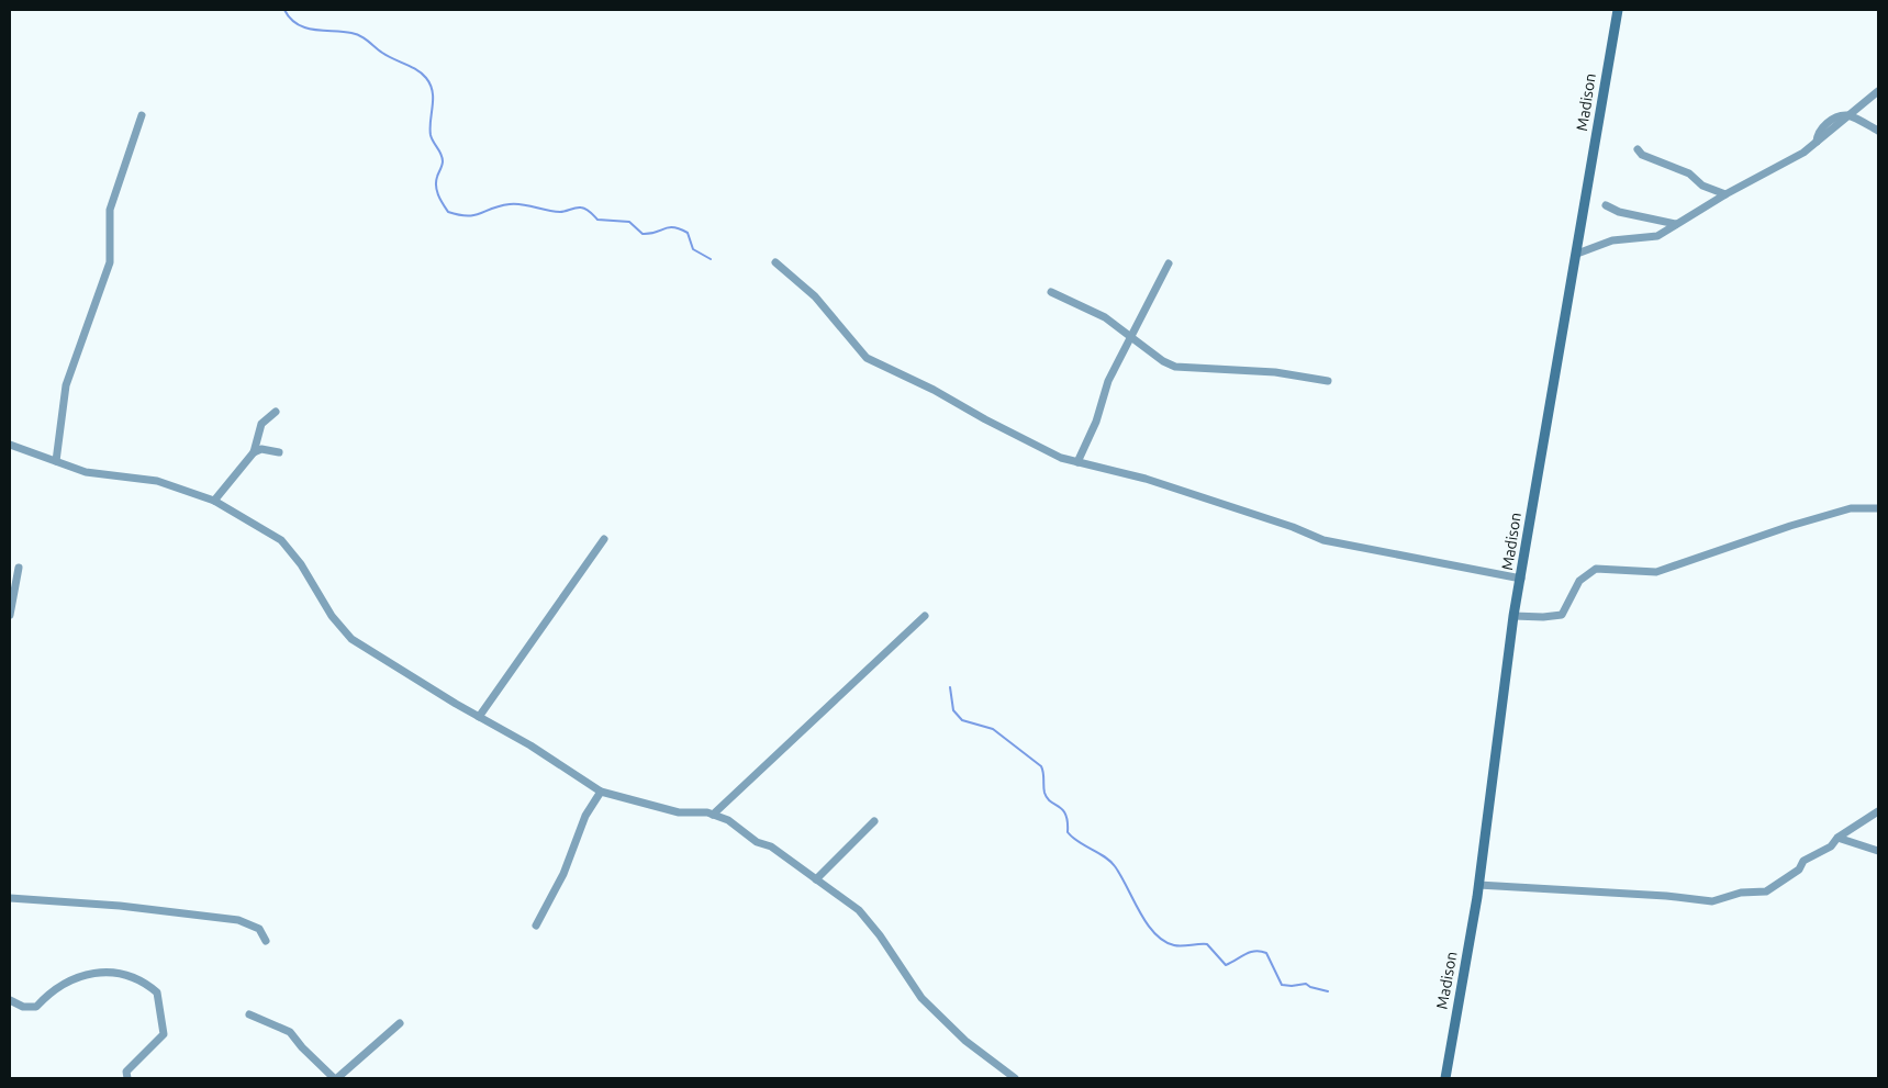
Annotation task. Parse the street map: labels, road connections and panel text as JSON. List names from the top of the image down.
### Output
{
  "streets": {
    "street": ["Madison"]
  }
}
